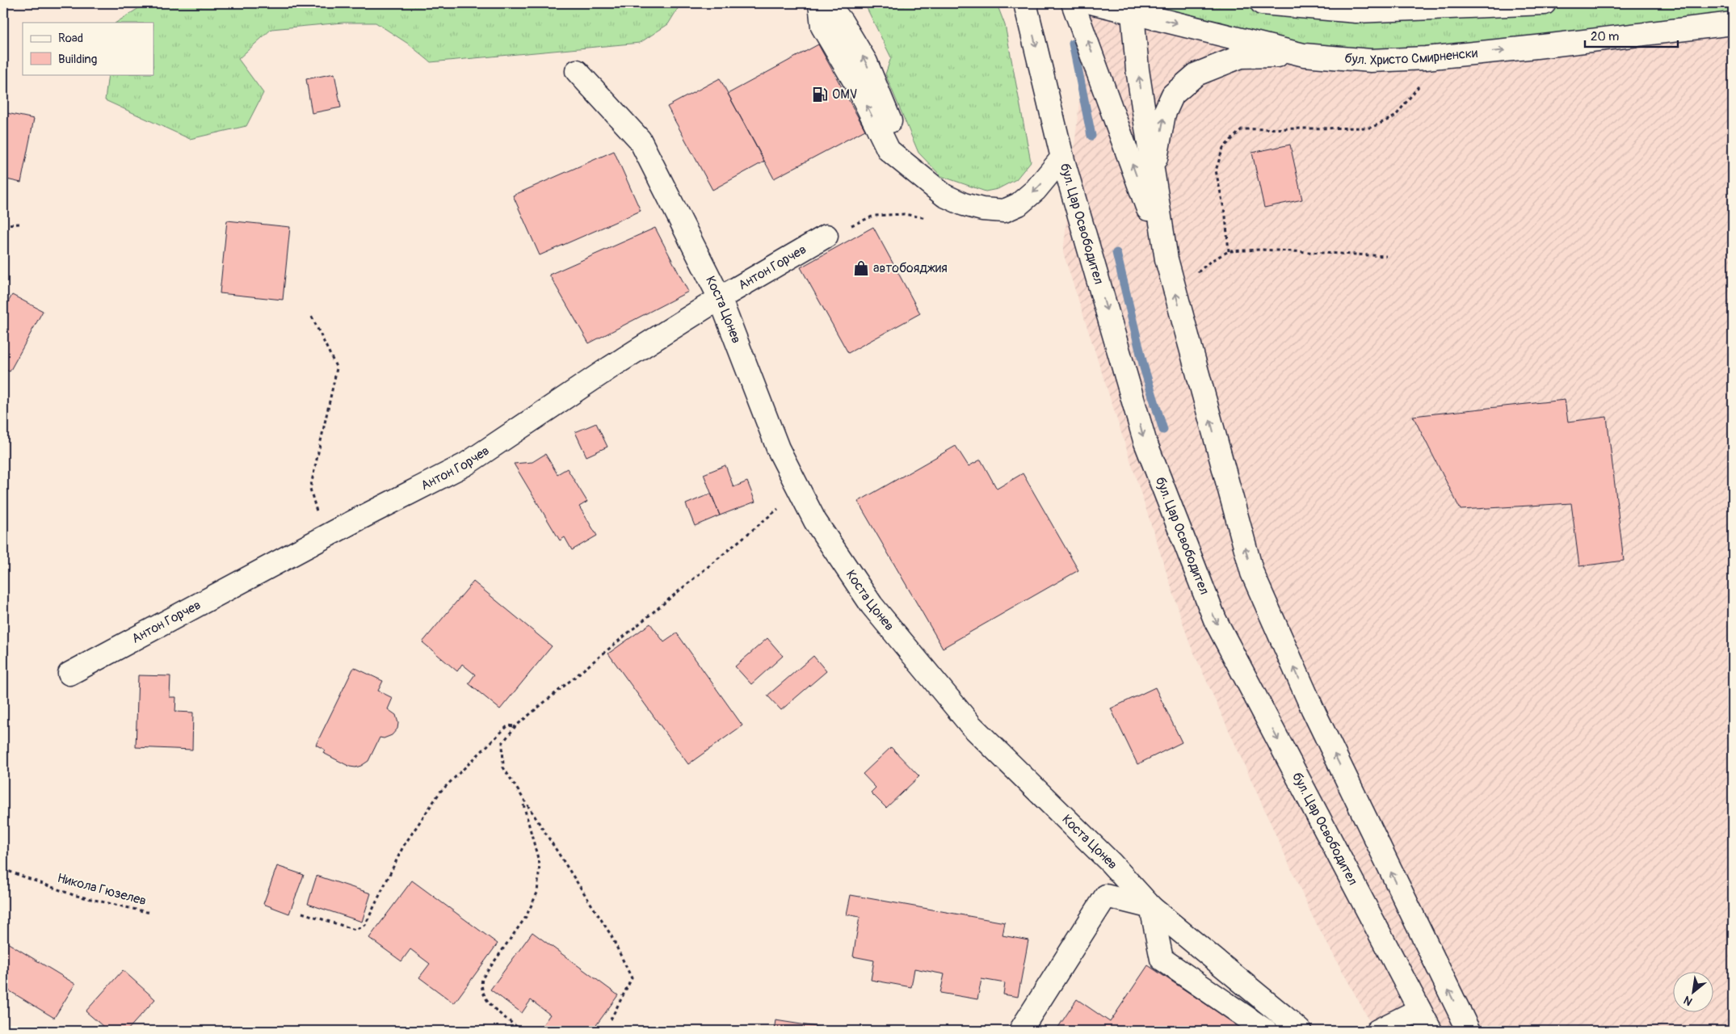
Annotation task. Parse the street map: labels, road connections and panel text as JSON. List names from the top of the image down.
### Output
{
  "streets": {
    "main road": [
      "бул. Христо Смирненски",
      "бул. Цар Освободител",
      "Антон Горчев",
      "Коста Цонев"
    ],
    "path": ["Никола Гюзелев"]
  },
  "crossings": [
    ["Антон Горчев", "Коста Цонев"]
  ],
  "places": {
    "fuel station": ["OMV"],
    "shop": ["автобояджия"]
  },
  "legend": ["Road", "Building"],
  "scale_bar": "20 m",
  "north": "bottom left"
}
